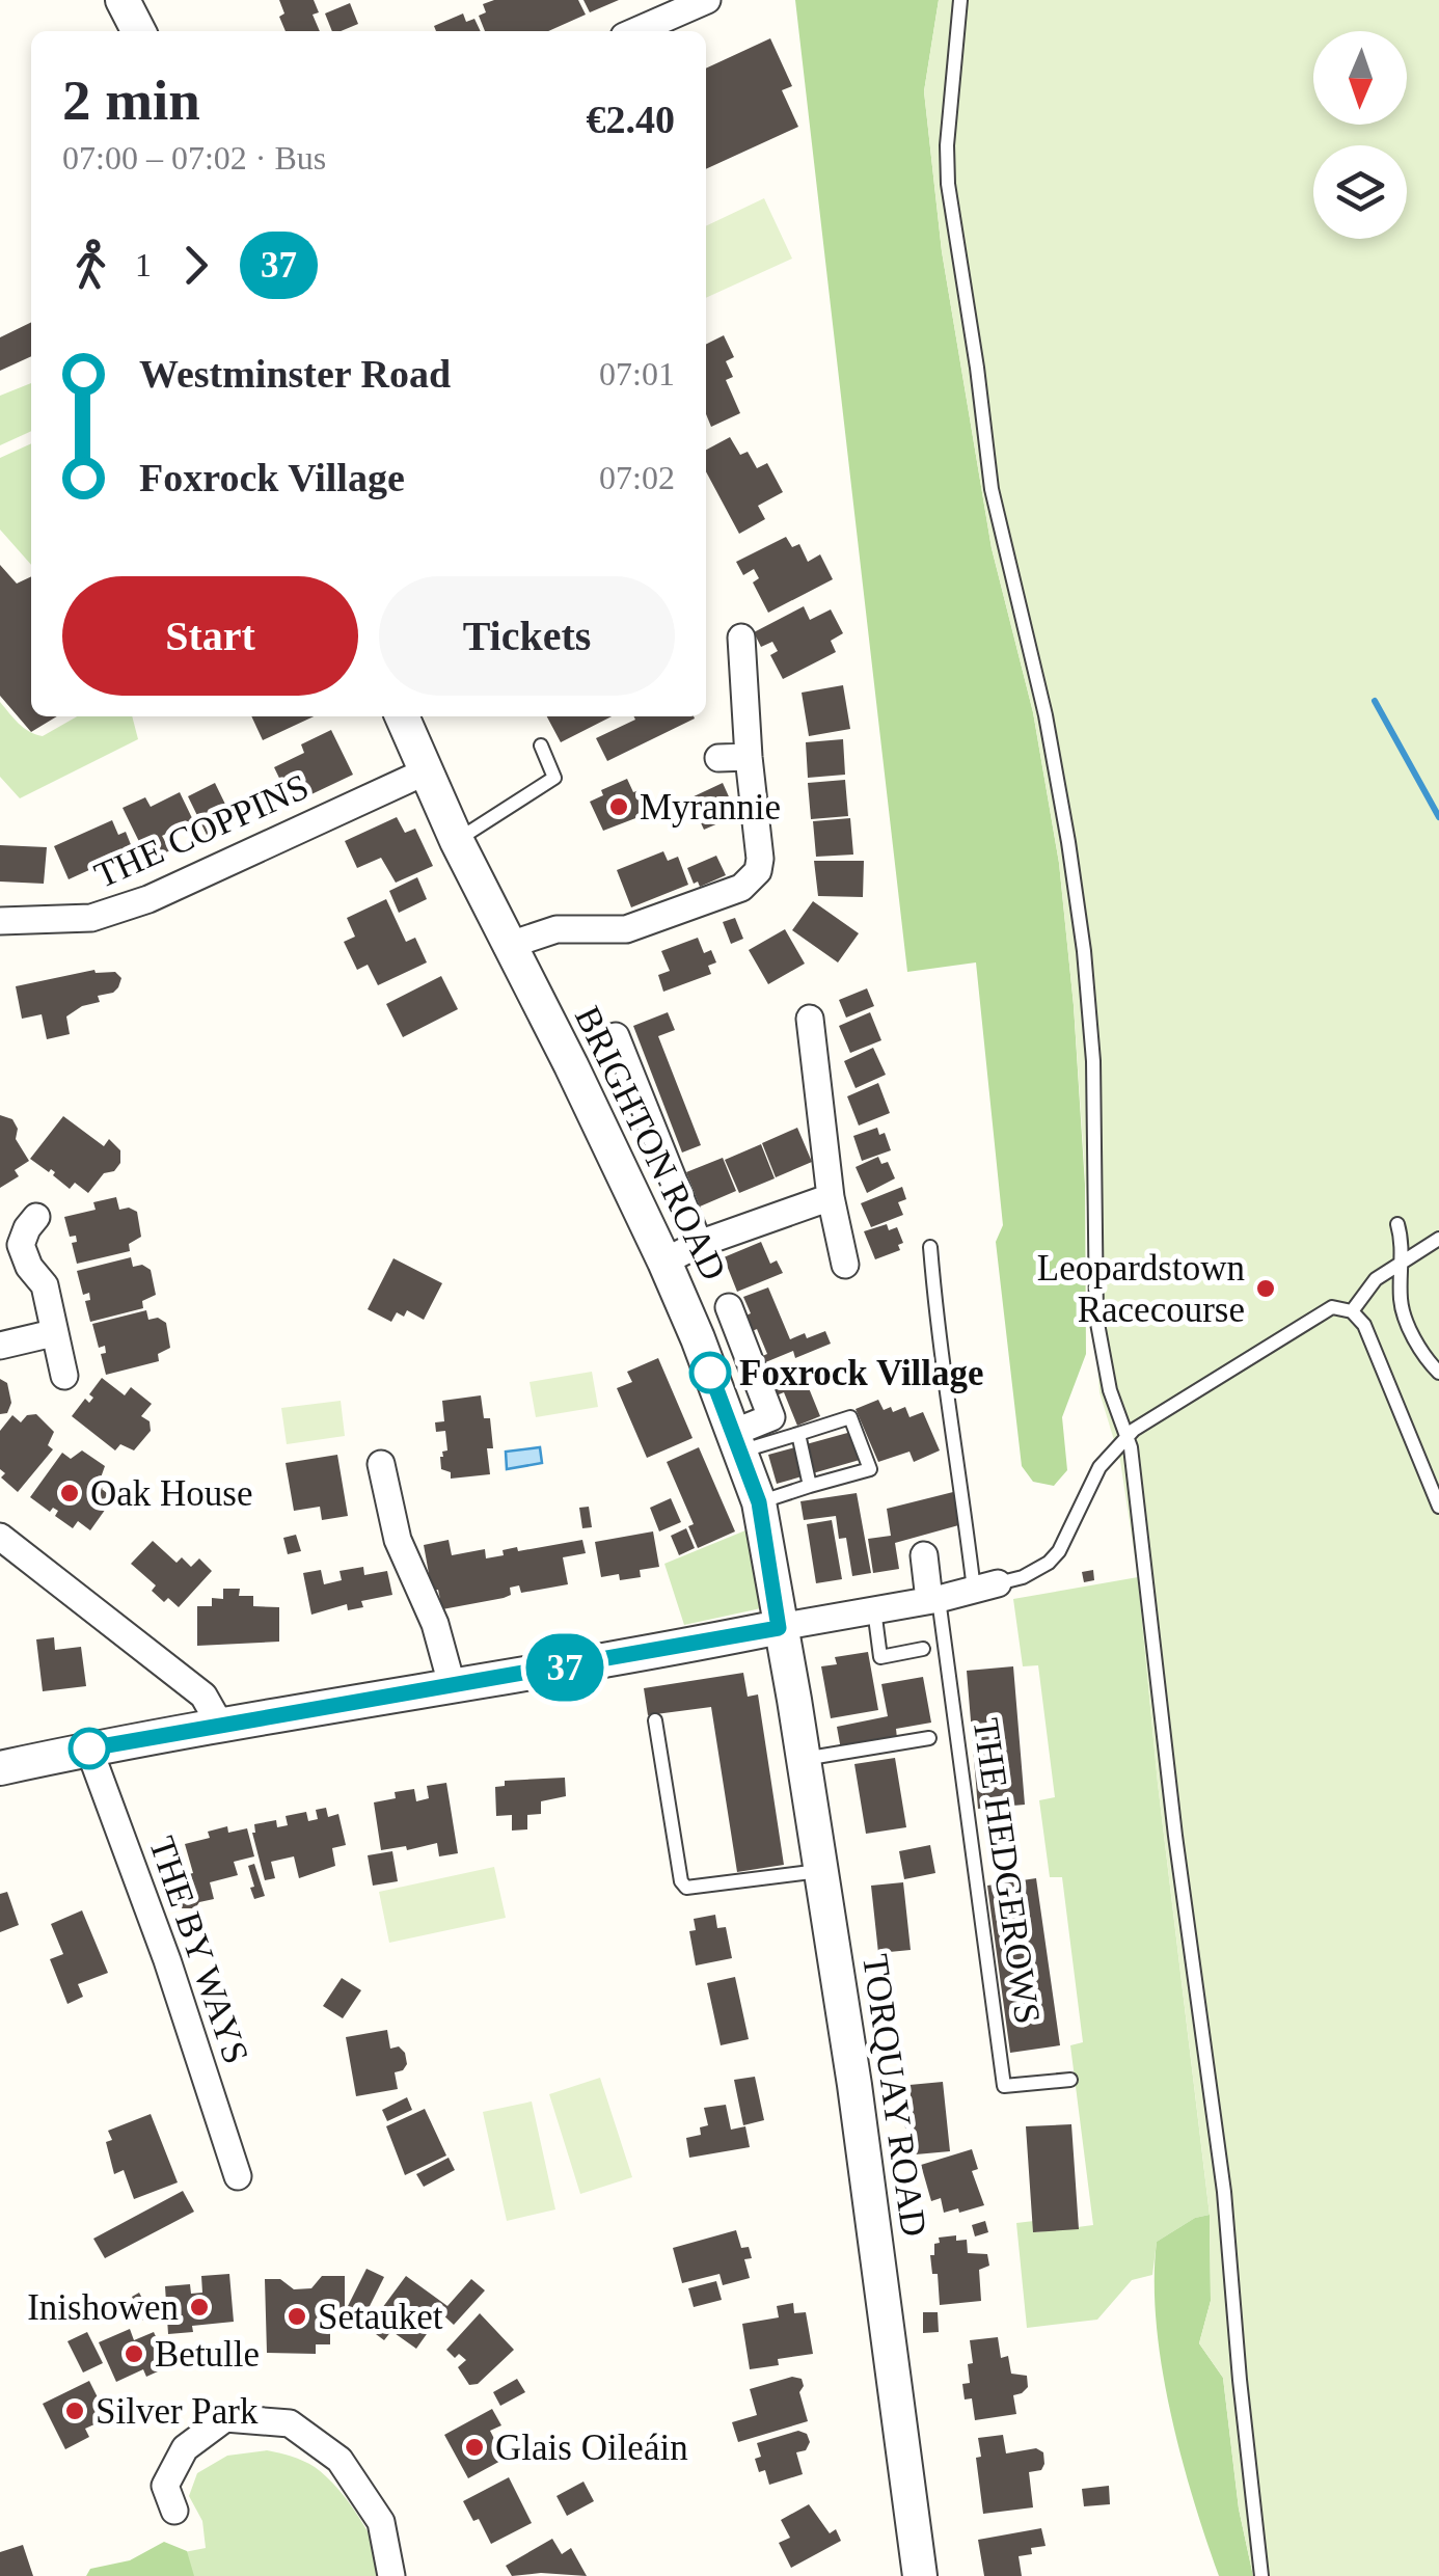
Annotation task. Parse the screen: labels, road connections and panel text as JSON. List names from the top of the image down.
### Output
{
  "streets": {
    "street": [
      "THE COPPINS",
      "BRIGHTON ROAD",
      "THE BY WAYS",
      "TORQUAY ROAD"
    ],
    "lane": ["THE HEDGEROWS"]
  },
  "crossings": [
    ["THE COPPINS", "BRIGHTON ROAD"],
    ["BRIGHTON ROAD", "TORQUAY ROAD"]
  ],
  "places": [
    "Myrannie",
    "Leopardstown Racecourse",
    "Foxrock Village",
    "Oak House",
    "Inishowen",
    "Setauket",
    "Betulle",
    "Silver Park",
    "Glais Oileáin"
  ],
  "lines": ["bus line 37"],
  "north": "bottom",
  "page": {
    "on_map": "37",
    "heading": ["2 min", "07:00 – 07:02 · Bus", "€2.40"],
    "legs": ["1", "37"],
    "list": [
      {
        "name": "Westminster Road",
        "value": "07:01"
      },
      {
        "name": "Foxrock Village",
        "value": "07:02"
      }
    ],
    "buttons": ["Start", "Tickets"]
  }
}
